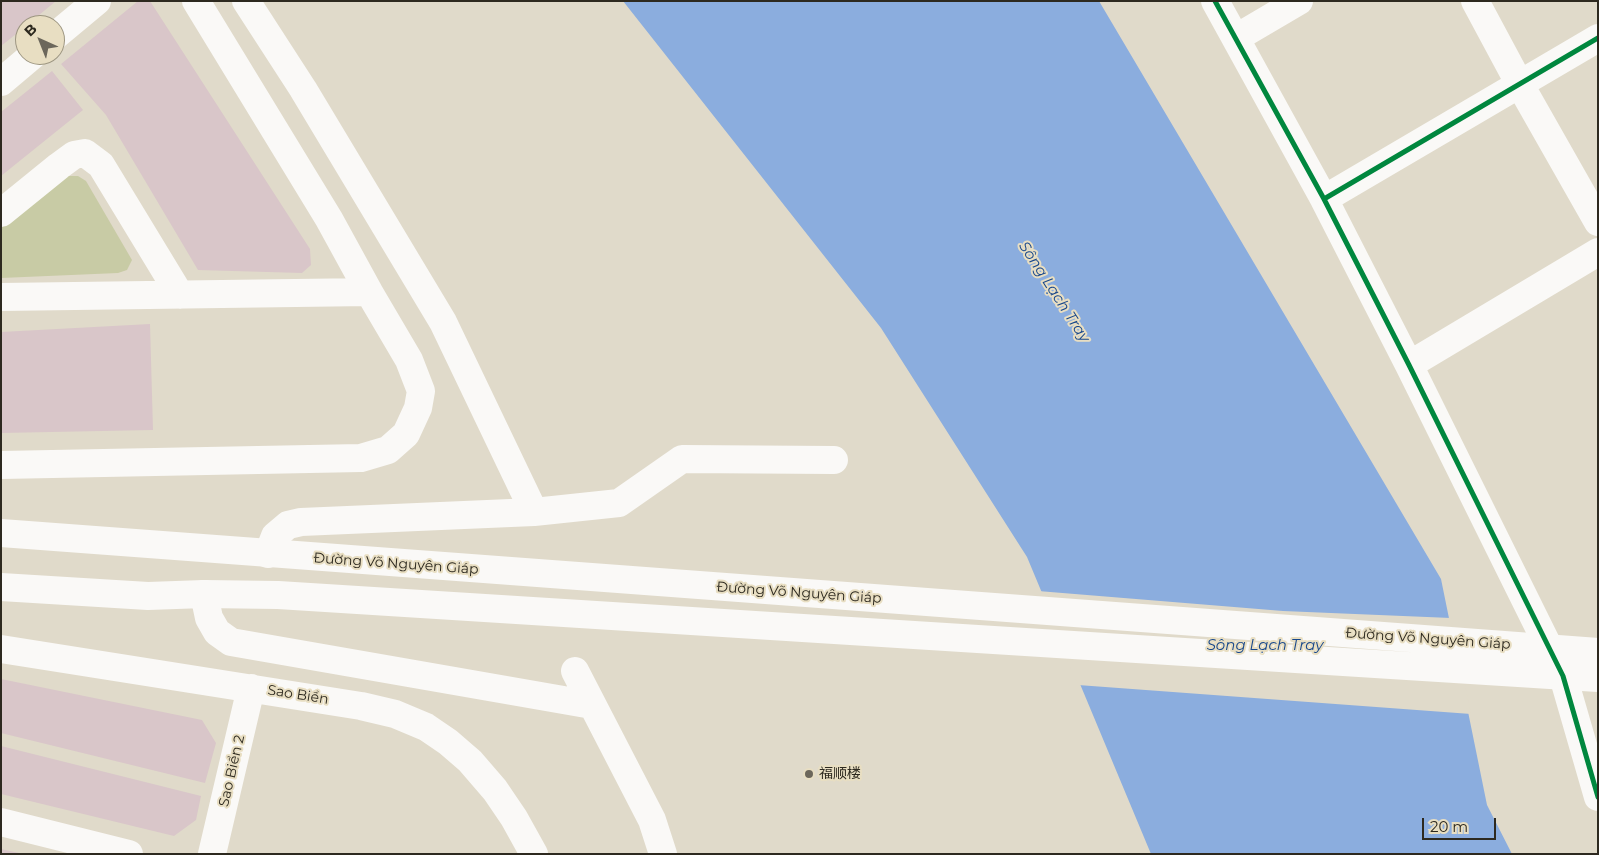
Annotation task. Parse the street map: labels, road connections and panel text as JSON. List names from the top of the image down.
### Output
{
  "streets": {
    "main road": ["Đường Võ Nguyên Giáp", "Sao Biển", "Sao Biển 2"]
  },
  "crossings": [
    ["Sao Biển", "Sao Biển 2"]
  ],
  "water": ["Sông Lạch Tray"],
  "places": ["福顺楼"],
  "scale_bar": "20 m",
  "north": "top left"
}
